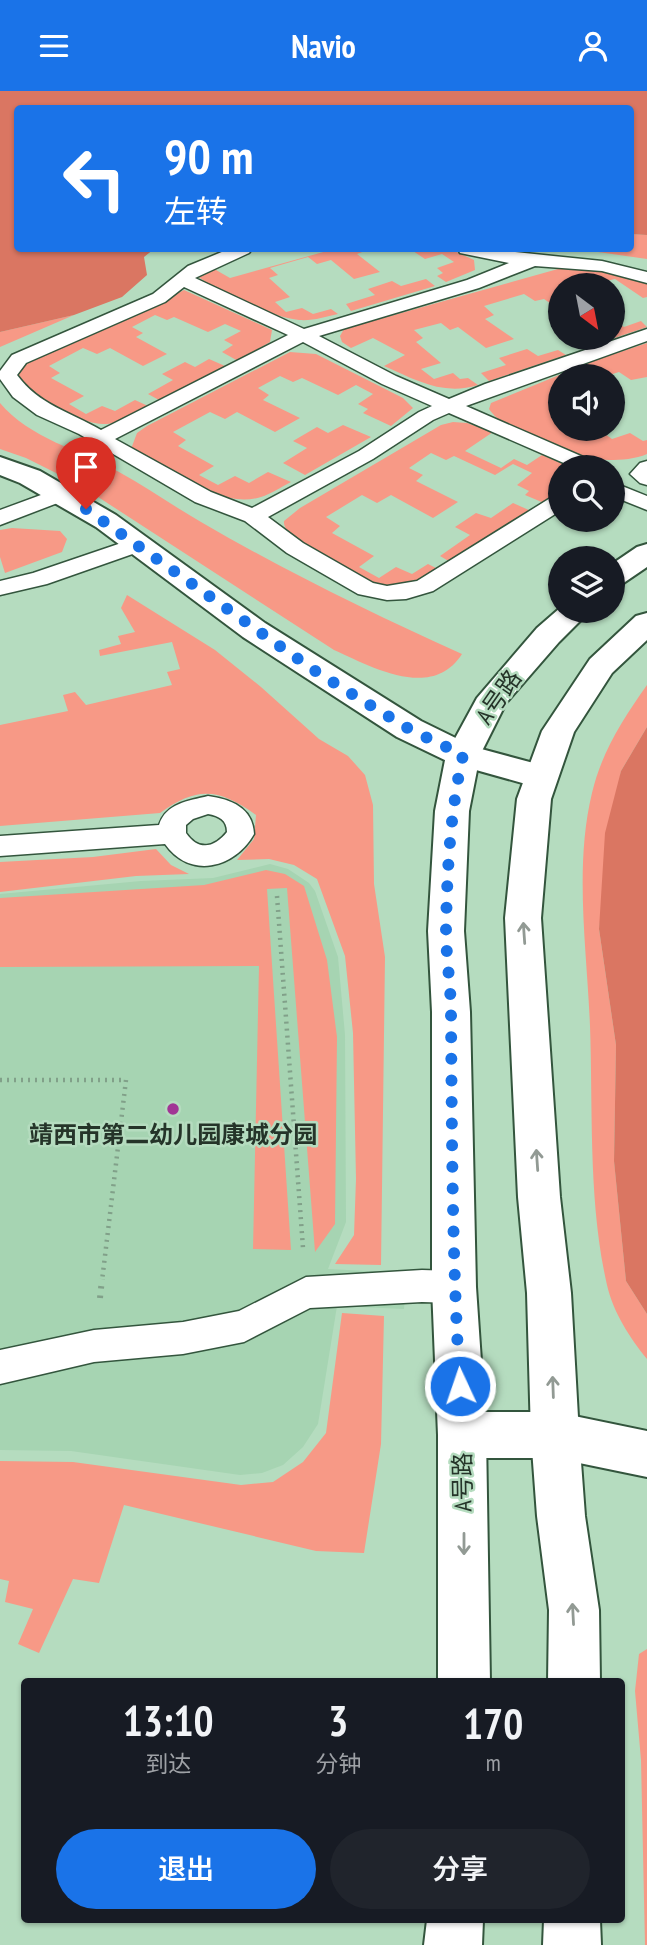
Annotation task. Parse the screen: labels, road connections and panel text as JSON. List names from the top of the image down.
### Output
{
  "streets": {
    "street": ["A号路"]
  },
  "places": ["靖西市第二幼儿园康城分园"],
  "north": "bottom right",
  "page": {
    "header": "Navio",
    "turn": ["90 m", "左转"],
    "eta": [
      "13:10",
      "到达",
      "3",
      "分钟",
      "170",
      "m"
    ],
    "buttons": ["退出", "分享"]
  }
}
